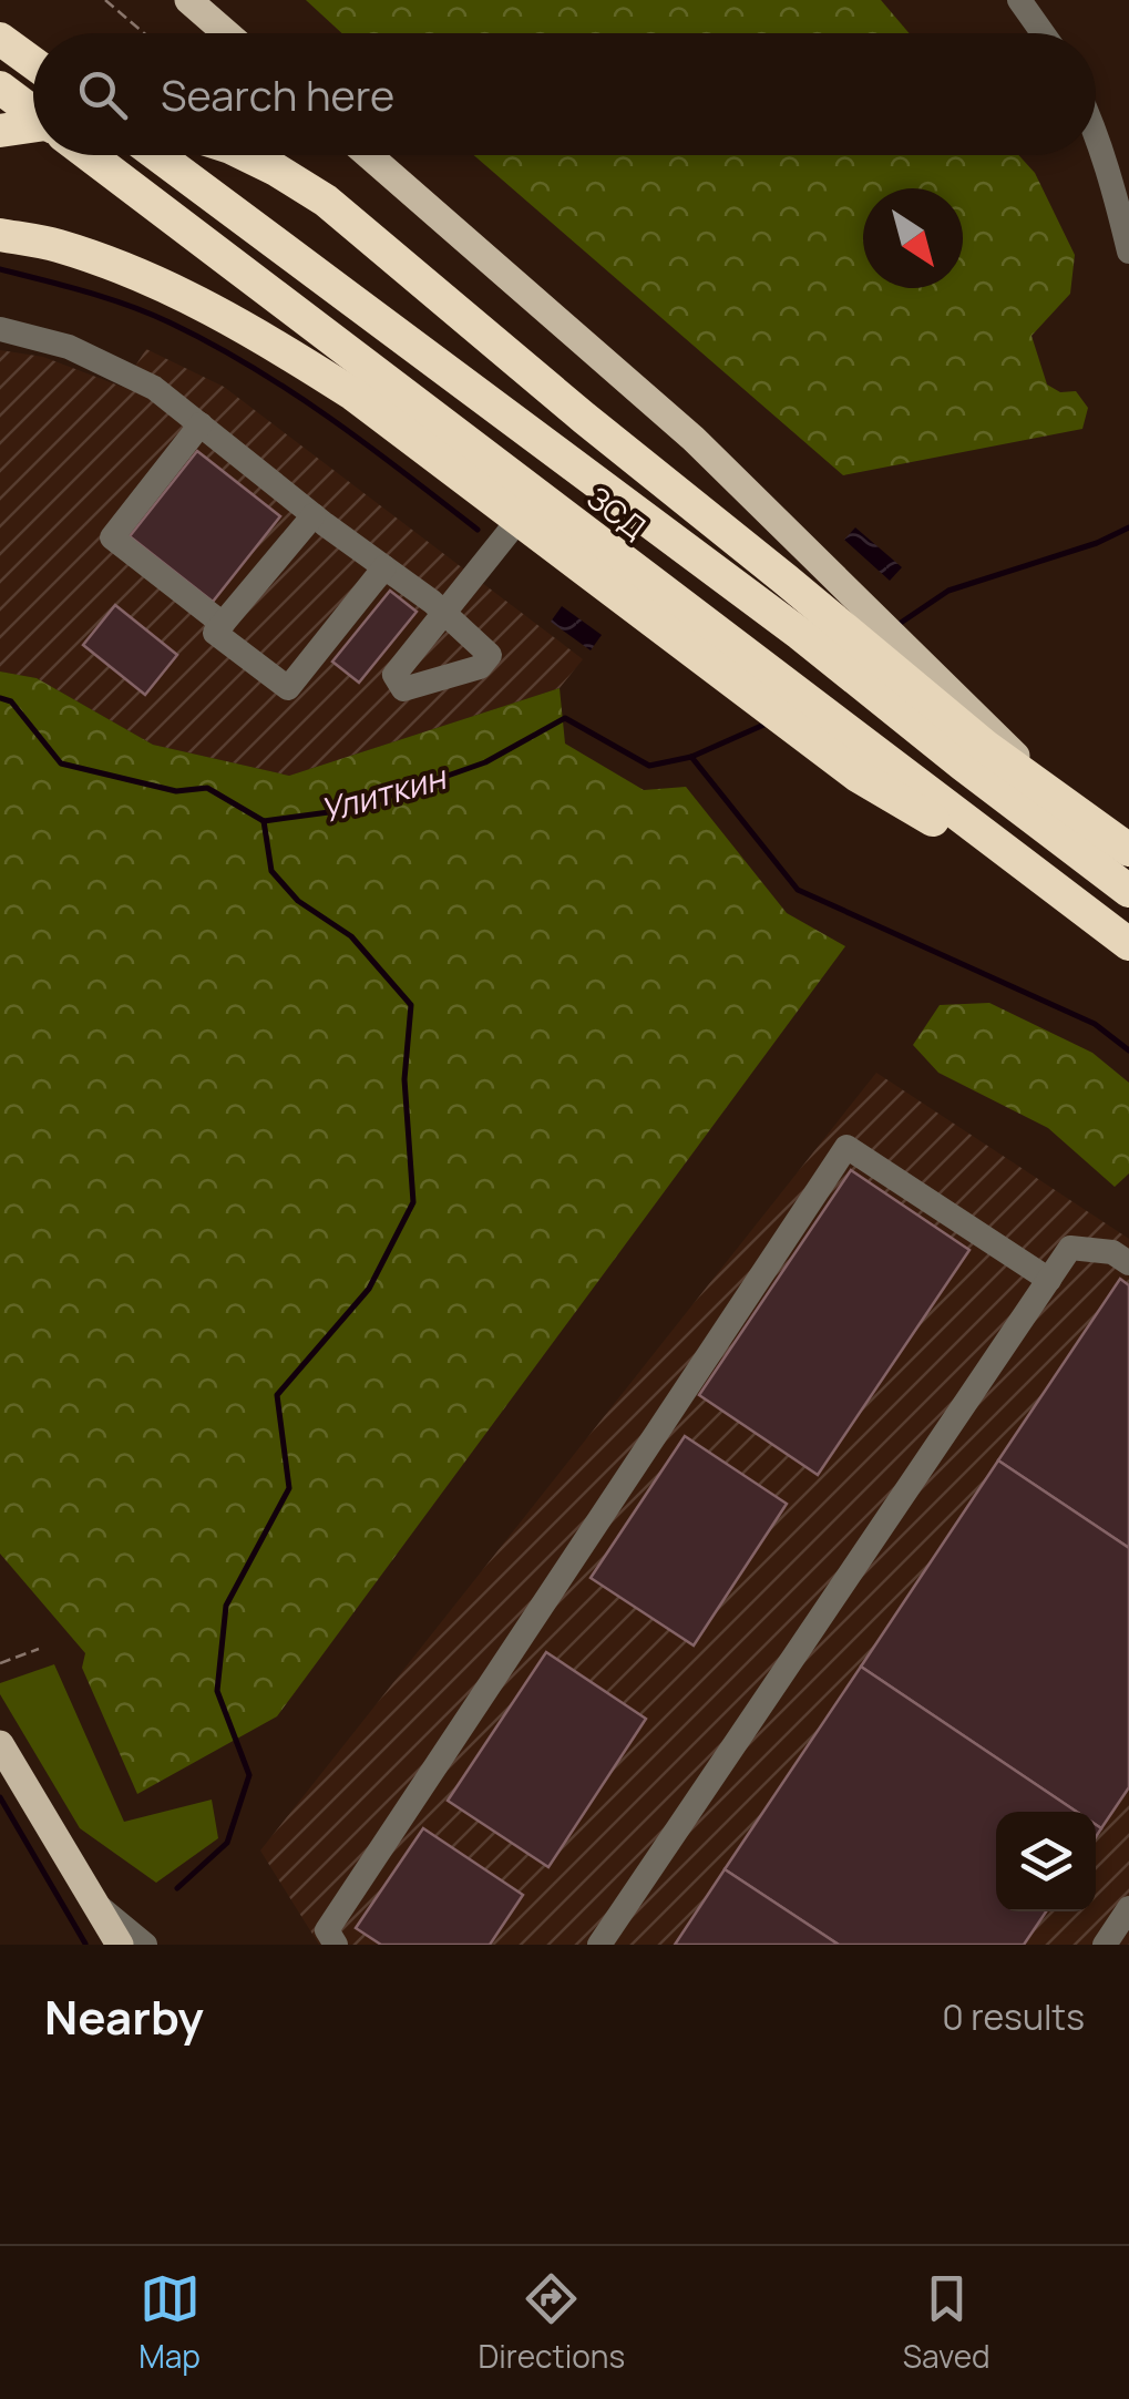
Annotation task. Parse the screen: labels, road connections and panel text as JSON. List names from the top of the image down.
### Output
{
  "streets": {
    "highway": ["ЗСД"]
  },
  "water": ["Улиткин"],
  "north": "bottom right",
  "page": {
    "search": "Search here",
    "heading": ["Nearby", "0 results"],
    "nav": ["Map", "Directions", "Saved"]
  }
}
